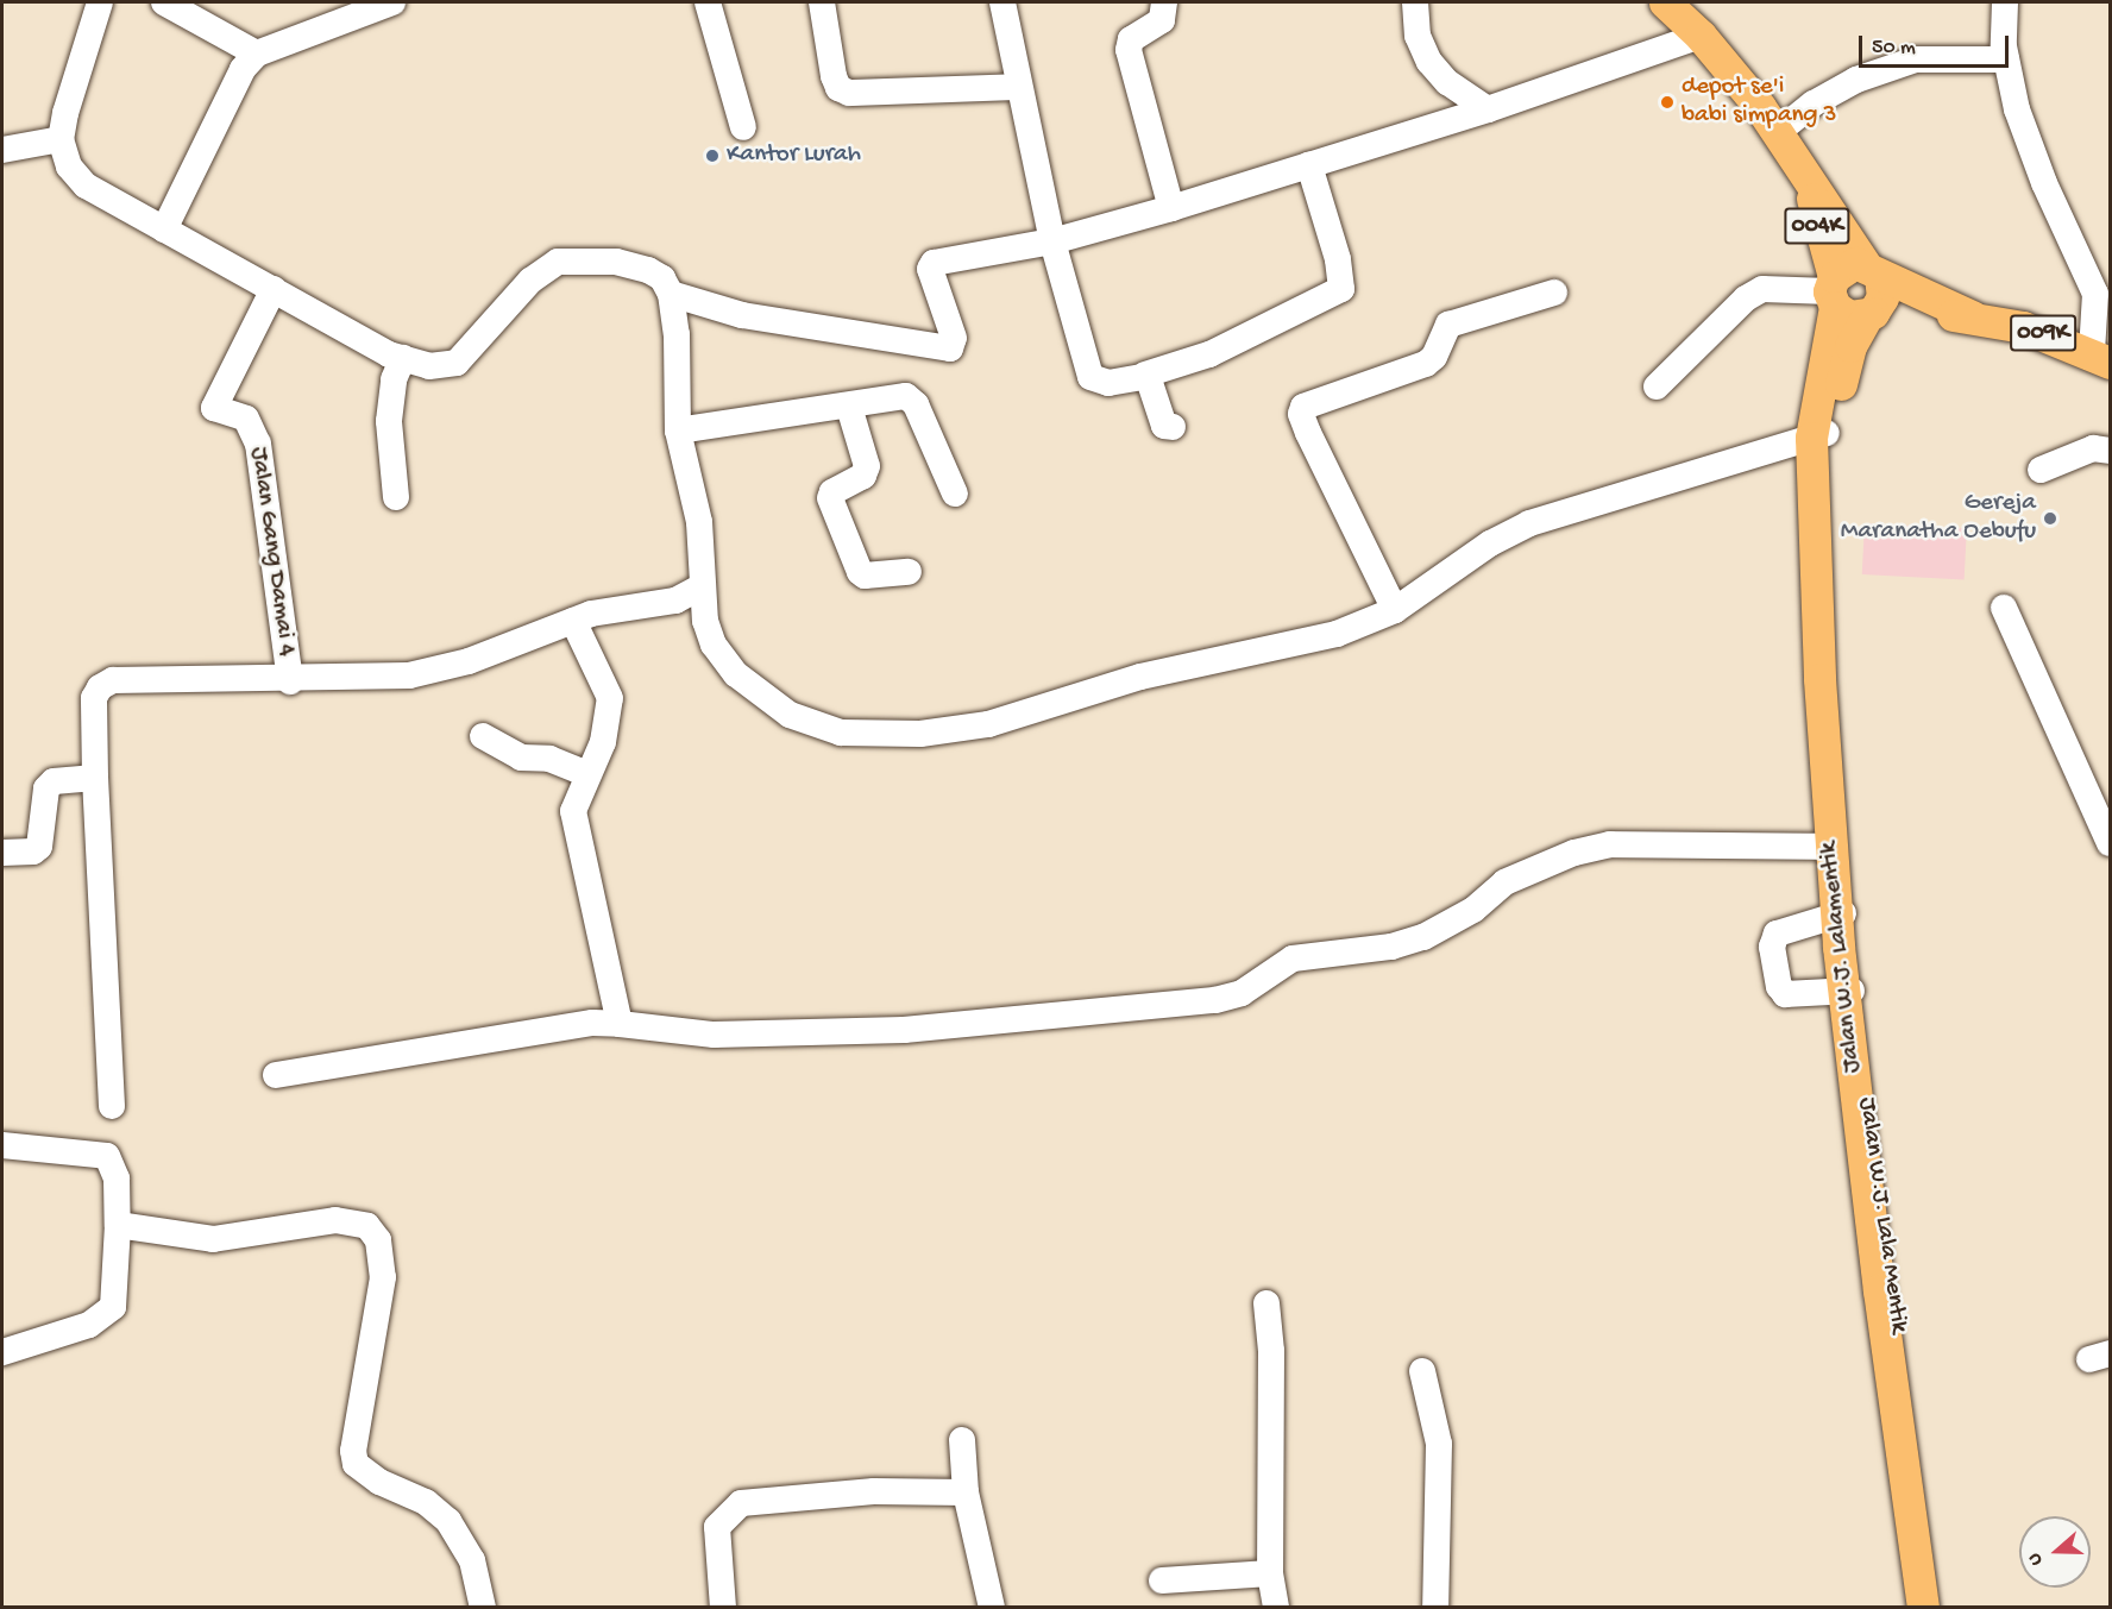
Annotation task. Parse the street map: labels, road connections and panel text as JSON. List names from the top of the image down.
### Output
{
  "streets": {
    "main road": [
      "004K",
      "009K",
      "Jalan W.J. Lalamentik",
      "Jalan W.J. Lala Mentik"
    ],
    "street": ["Jalan Gang Damai 4"]
  },
  "crossings": [
    ["004K", "009K"],
    ["004K", "Jalan W.J. Lalamentik"],
    ["004K", "Jalan W.J. Lala Mentik"],
    ["009K", "Jalan W.J. Lalamentik"],
    ["009K", "Jalan W.J. Lala Mentik"],
    ["Jalan W.J. Lalamentik", "Jalan W.J. Lala Mentik"]
  ],
  "places": ["depot se'i babi simpang 3", "Kantor Lurah", "Gereja Maranatha Oebufu"],
  "scale_bar": "50 m",
  "north": "left"
}
